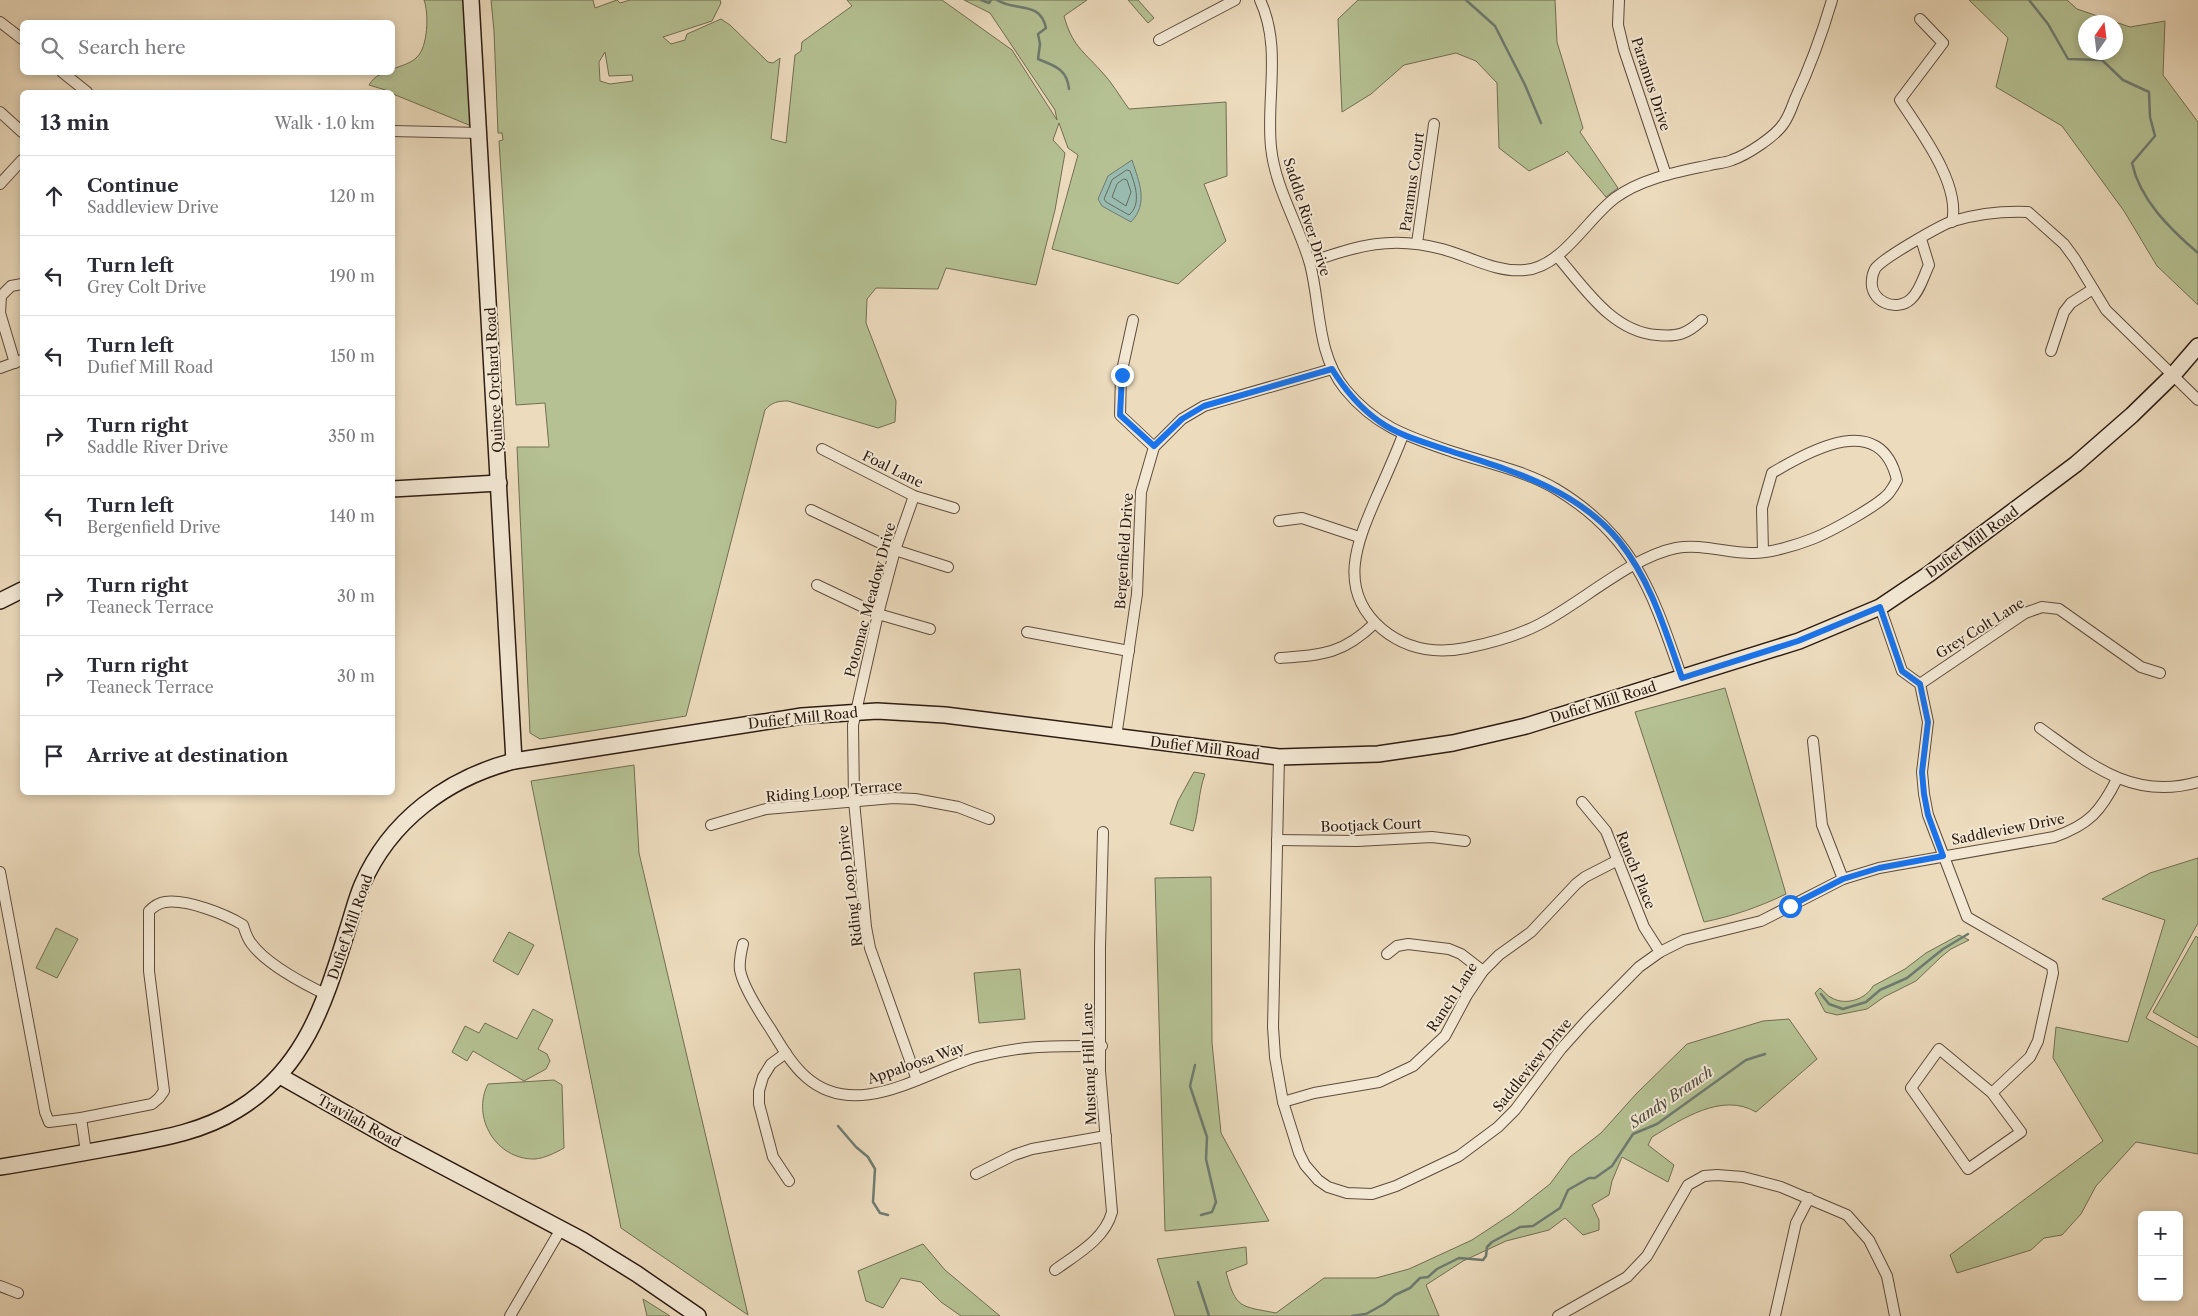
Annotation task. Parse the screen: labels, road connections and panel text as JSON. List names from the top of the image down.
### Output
{
  "streets": {
    "main road": ["Quince Orchard Road", "Dufief Mill Road", "Travilah Road"],
    "street": [
      "Paramus Drive",
      "Paramus Court",
      "Saddle River Drive",
      "Foal Lane",
      "Bergenfield Drive",
      "Potomac Meadow Drive",
      "Grey Colt Lane",
      "Riding Loop Terrace",
      "Bootjack Court",
      "Saddleview Drive",
      "Ranch Place",
      "Riding Loop Drive",
      "Ranch Lane",
      "Appaloosa Way",
      "Mustang Hill Lane"
    ]
  },
  "crossings": [
    ["Saddle River Drive", "Dufief Mill Road"],
    ["Quince Orchard Road", "Dufief Mill Road"],
    ["Foal Lane", "Potomac Meadow Drive"],
    ["Dufief Mill Road", "Bergenfield Drive"],
    ["Dufief Mill Road", "Potomac Meadow Drive"],
    ["Dufief Mill Road", "Saddleview Drive"],
    ["Dufief Mill Road", "Riding Loop Drive"],
    ["Dufief Mill Road", "Travilah Road"],
    ["Potomac Meadow Drive", "Riding Loop Drive"],
    ["Riding Loop Terrace", "Riding Loop Drive"],
    ["Bootjack Court", "Saddleview Drive"],
    ["Saddleview Drive", "Ranch Place"],
    ["Saddleview Drive", "Ranch Lane"],
    ["Ranch Place", "Ranch Lane"],
    ["Riding Loop Drive", "Appaloosa Way"],
    ["Appaloosa Way", "Mustang Hill Lane"]
  ],
  "water": ["Sandy Branch"],
  "north": "top",
  "page": {
    "search": "Search here",
    "heading": ["13 min", "Walk · 1.0 km"],
    "list": [
      ["Continue", "Saddleview Drive", "120 m"],
      ["Turn left", "Grey Colt Drive", "190 m"],
      ["Turn left", "Dufief Mill Road", "150 m"],
      ["Turn right", "Saddle River Drive", "350 m"],
      ["Turn left", "Bergenfield Drive", "140 m"],
      ["Turn right", "Teaneck Terrace", "30 m"],
      ["Turn right", "Teaneck Terrace", "30 m"],
      "Arrive at destination"
    ],
    "map_buttons": ["+", "−"]
  }
}
